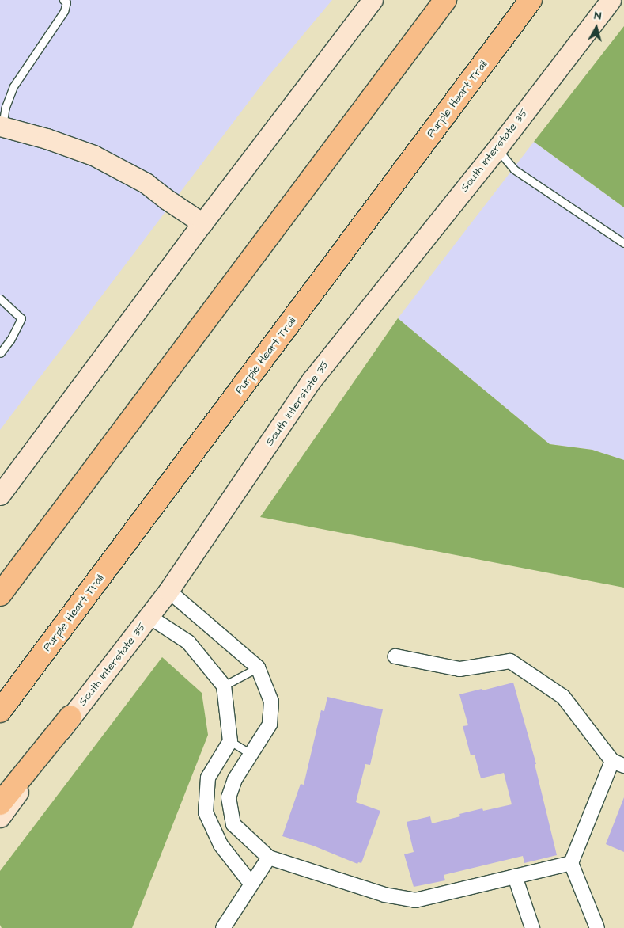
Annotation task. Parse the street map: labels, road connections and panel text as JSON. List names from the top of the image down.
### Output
{
  "streets": {
    "highway": ["Purple Heart Trail"],
    "main road": ["South Interstate 35"]
  },
  "north": "top"
}
